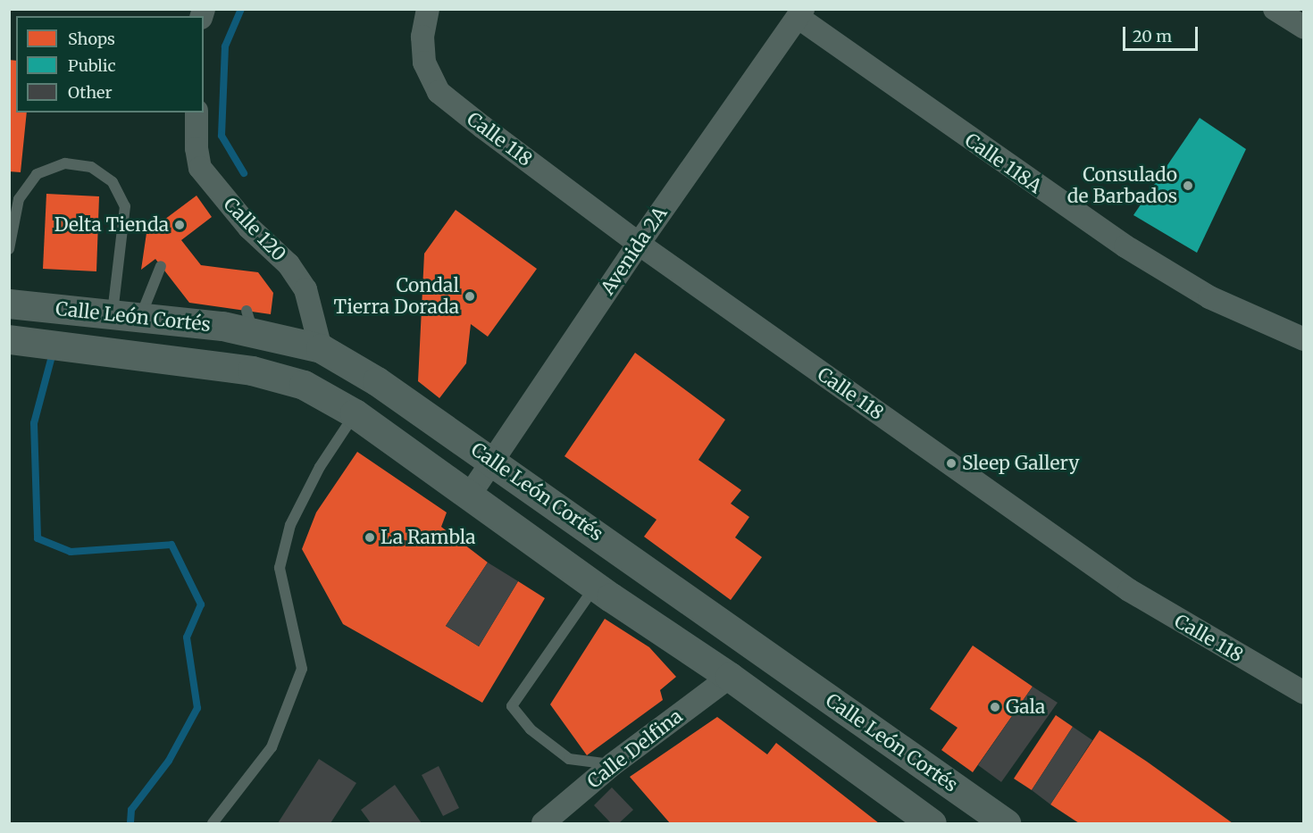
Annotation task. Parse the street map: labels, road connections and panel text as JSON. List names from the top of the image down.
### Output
{
  "streets": {
    "main road": ["Calle León Cortés"],
    "street": [
      "Calle 118",
      "Calle 118A",
      "Calle 120",
      "Avenida 2A",
      "Calle Delfina"
    ]
  },
  "crossings": [
    ["Calle 118", "Avenida 2A"],
    ["Calle 118A", "Avenida 2A"],
    ["Calle 120", "Calle León Cortés"],
    ["Avenida 2A", "Calle León Cortés"],
    ["Calle León Cortés", "Calle Delfina"]
  ],
  "places": [
    "Consulado de Barbados",
    "Delta Tienda",
    "Condal Tierra Dorada",
    "Sleep Gallery",
    "La Rambla",
    "Gala"
  ],
  "legend": ["Shops", "Public", "Other"],
  "scale_bar": "20 m"
}
